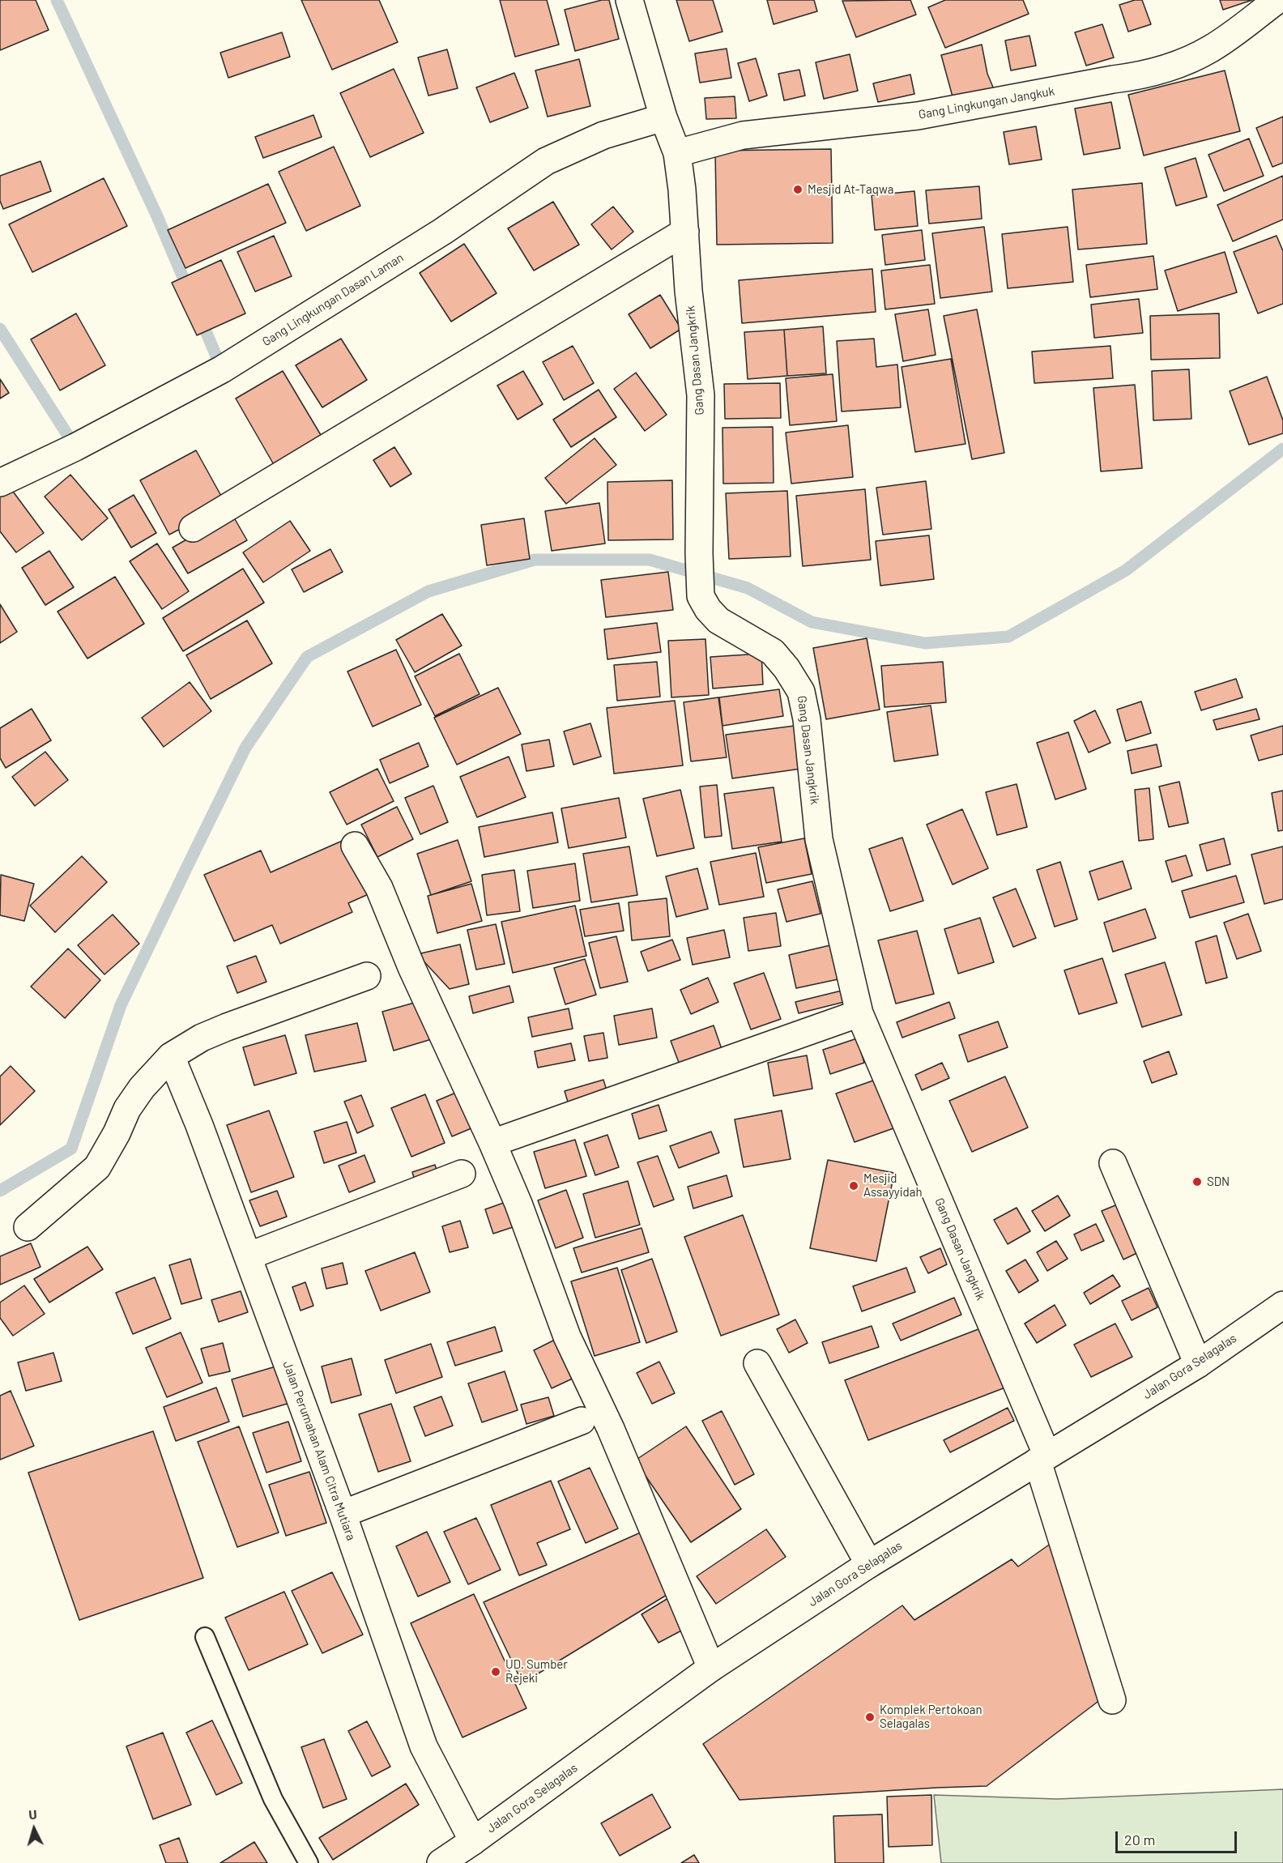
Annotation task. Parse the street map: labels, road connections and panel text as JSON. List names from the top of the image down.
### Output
{
  "streets": {
    "street": [
      "Gang Lingkungan Jangkuk",
      "Gang Lingkungan Dasan Laman",
      "Gang Dasan Jangkrik",
      "Jalan Gora Selagalas",
      "Jalan Perumahan Alam Citra Mutiara"
    ]
  },
  "crossings": [
    ["Gang Lingkungan Jangkuk", "Gang Dasan Jangkrik"],
    ["Gang Lingkungan Dasan Laman", "Gang Dasan Jangkrik"],
    ["Gang Dasan Jangkrik", "Jalan Gora Selagalas"],
    ["Jalan Gora Selagalas", "Jalan Perumahan Alam Citra Mutiara"]
  ],
  "places": [
    "Mesjid At-Taqwa",
    "SDN",
    "Mesjid Assayyidah",
    "UD. Sumber Rejeki",
    "Komplek Pertokoan Selagalas"
  ],
  "scale_bar": "20 m",
  "north": "top"
}
